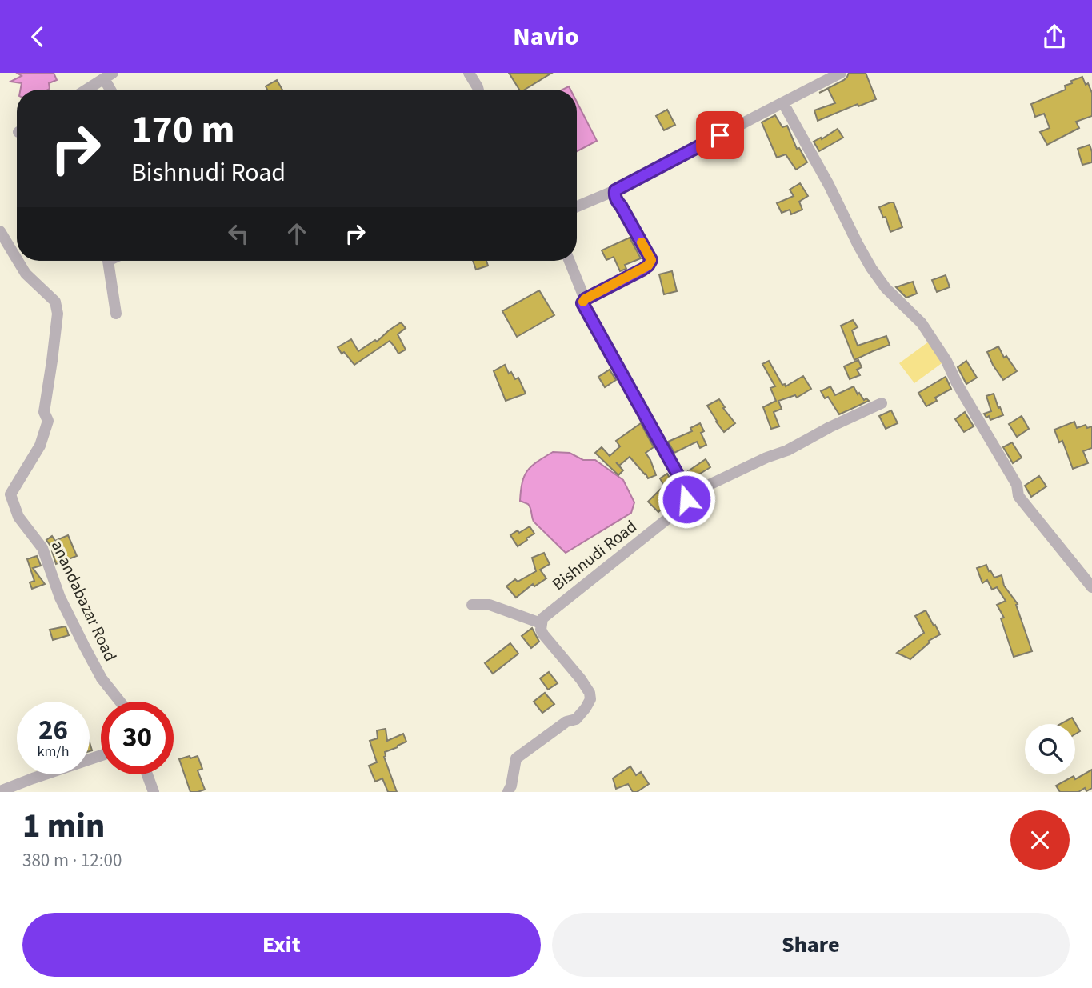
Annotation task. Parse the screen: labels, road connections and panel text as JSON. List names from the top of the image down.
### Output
{
  "streets": {
    "street": ["Bishnudi Road", "anandabazar Road"]
  },
  "page": {
    "header": "Navio",
    "turn": ["170 m", "Bishnudi Road"],
    "speed": "26 km/h",
    "limit": "30",
    "heading": ["1 min", "380 m · 12:00"],
    "buttons": ["Exit", "Share"]
  }
}
